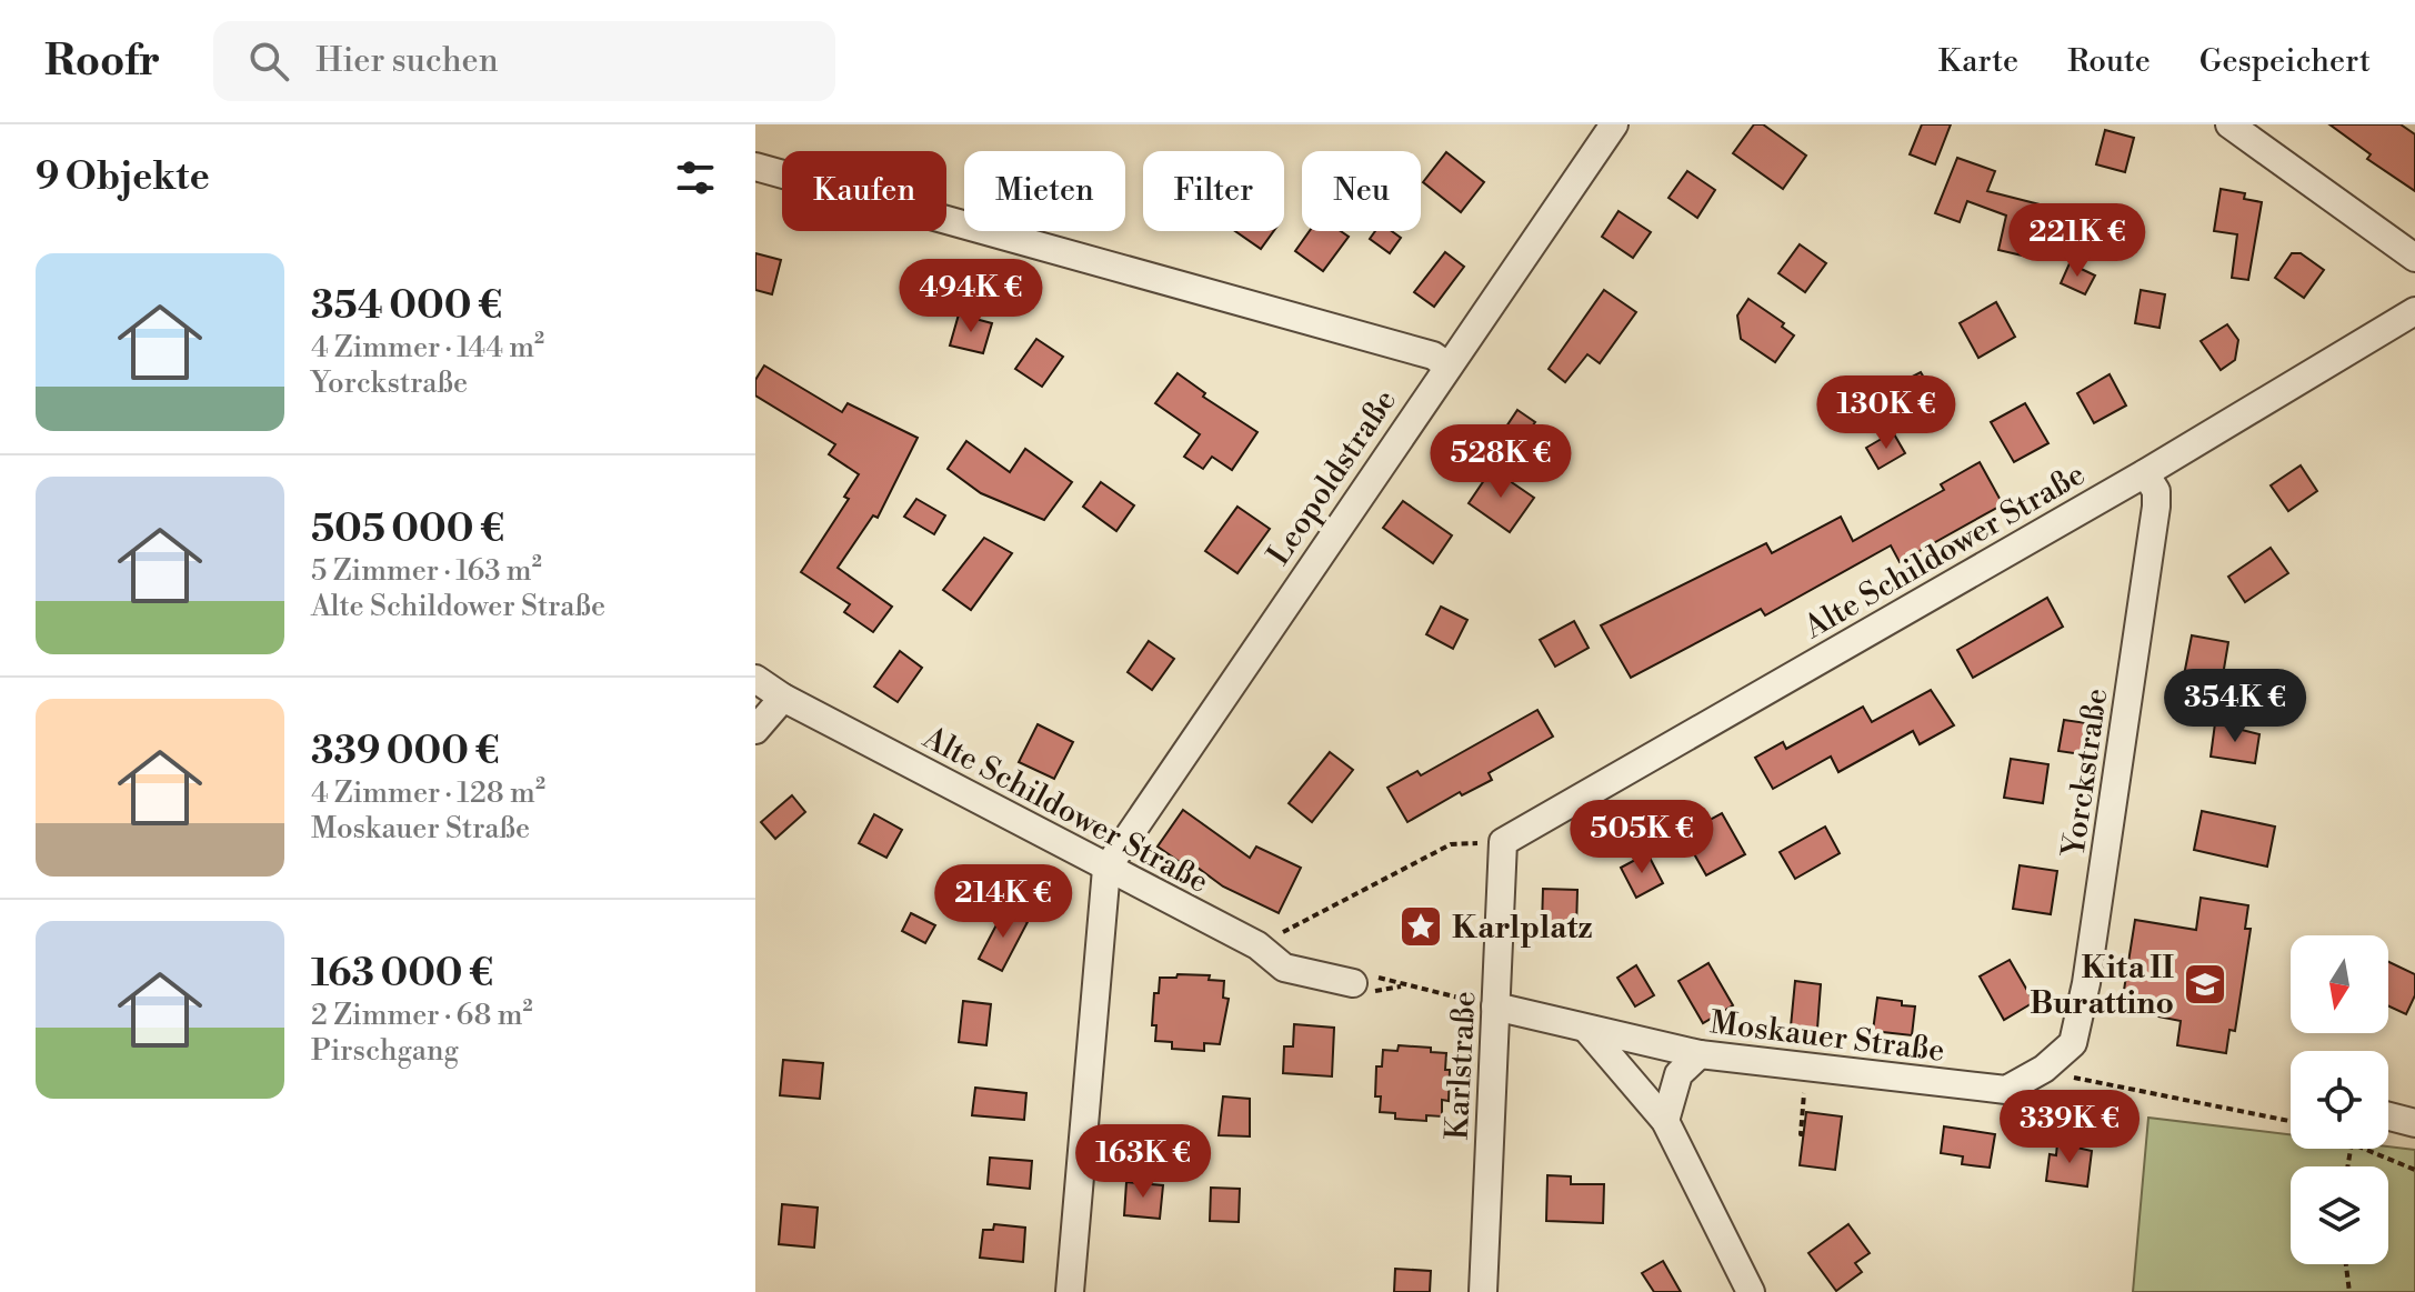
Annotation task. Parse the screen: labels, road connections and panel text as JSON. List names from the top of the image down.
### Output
{
  "streets": {
    "street": [
      "Leopoldstraße",
      "Alte Schildower Straße",
      "Yorckstraße",
      "Moskauer Straße",
      "Karlstraße"
    ]
  },
  "crossings": [
    ["Leopoldstraße", "Alte Schildower Straße"],
    ["Alte Schildower Straße", "Yorckstraße"],
    ["Alte Schildower Straße", "Karlstraße"],
    ["Yorckstraße", "Moskauer Straße"],
    ["Moskauer Straße", "Karlstraße"]
  ],
  "places": {
    "place": ["Karlplatz"],
    "school or university": ["Kita II Burattino"]
  },
  "north": "bottom",
  "page": {
    "header": "Roofr",
    "search": "Hier suchen",
    "nav": ["Karte", "Route", "Gespeichert"],
    "heading": "9 Objekte",
    "chip": [
      "Kaufen",
      "Mieten",
      "Filter",
      "Neu"
    ],
    "price": [
      "221K €",
      "494K €",
      "130K €",
      "528K €",
      "354K €",
      "505K €",
      "214K €",
      "339K €",
      "163K €"
    ],
    "list": [
      {
        "name": "354 000 €",
        "note": "4 Zimmer · 144 m² · Yorckstraße"
      },
      {
        "name": "505 000 €",
        "note": "5 Zimmer · 163 m² · Alte Schildower Straße"
      },
      {
        "name": "339 000 €",
        "note": "4 Zimmer · 128 m² · Moskauer Straße"
      },
      {
        "name": "163 000 €",
        "note": "2 Zimmer · 68 m² · Pirschgang"
      }
    ]
  }
}
